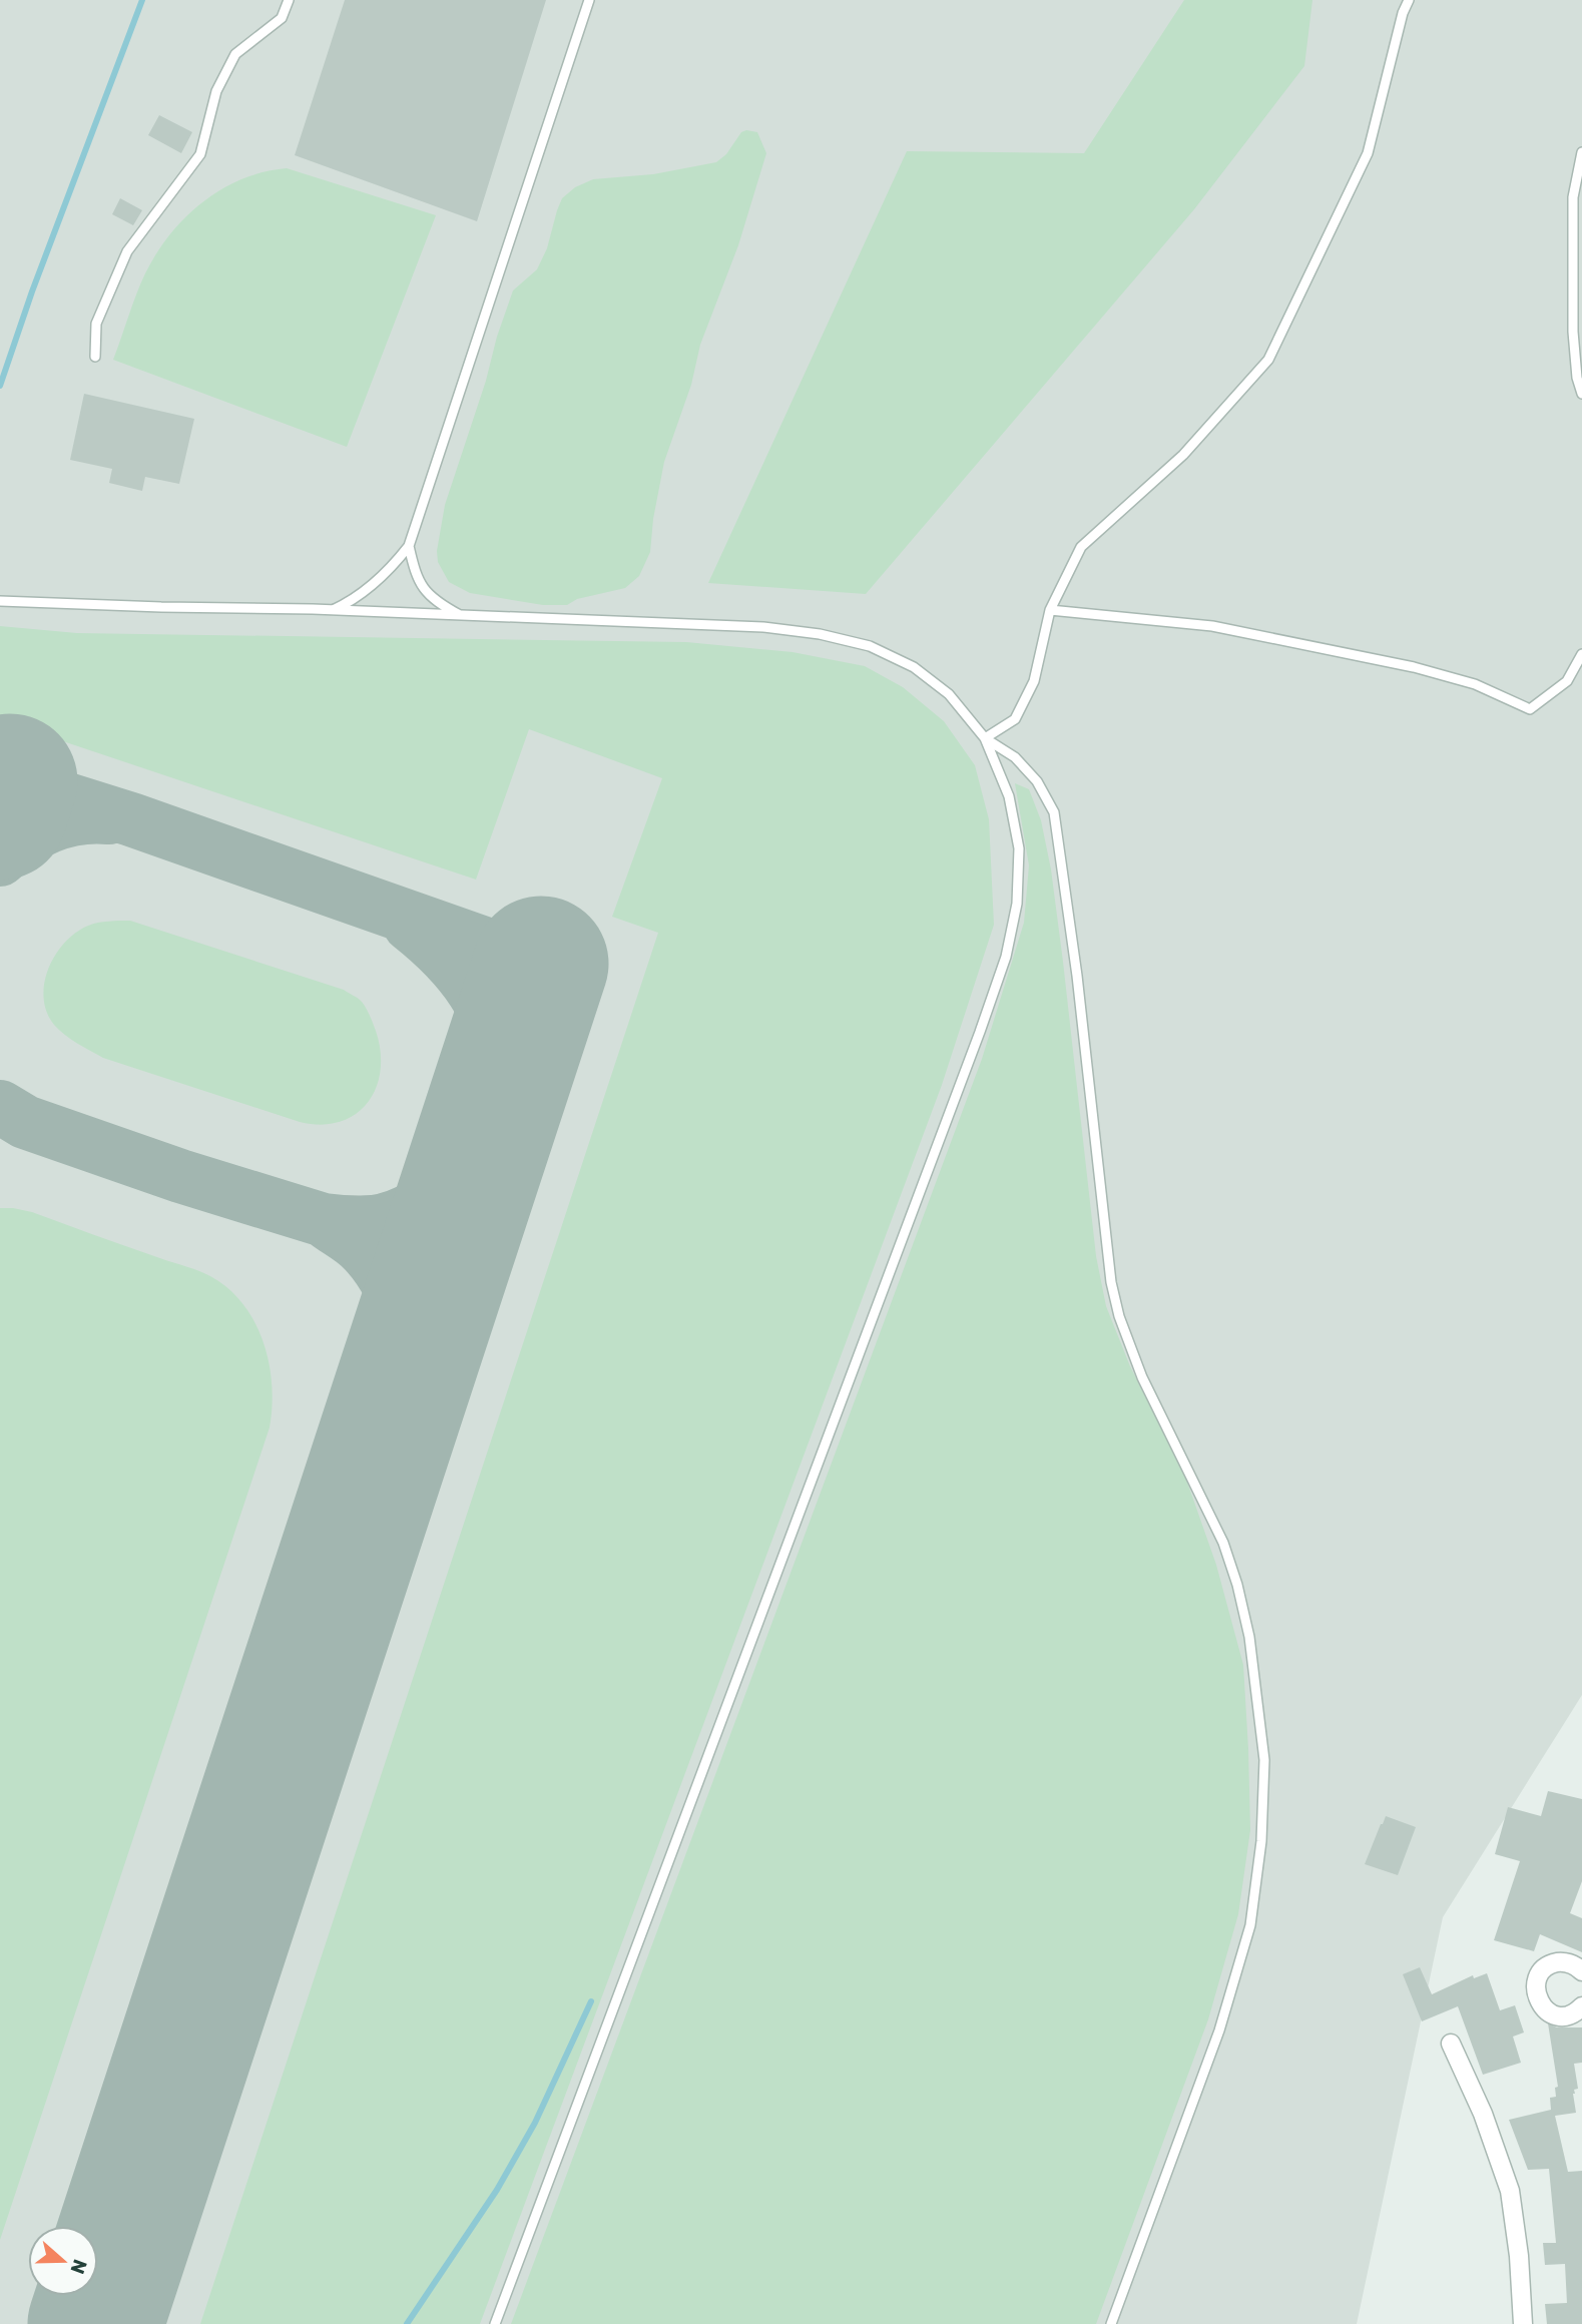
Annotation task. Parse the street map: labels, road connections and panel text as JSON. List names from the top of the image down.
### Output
{
  "north": "right"
}
